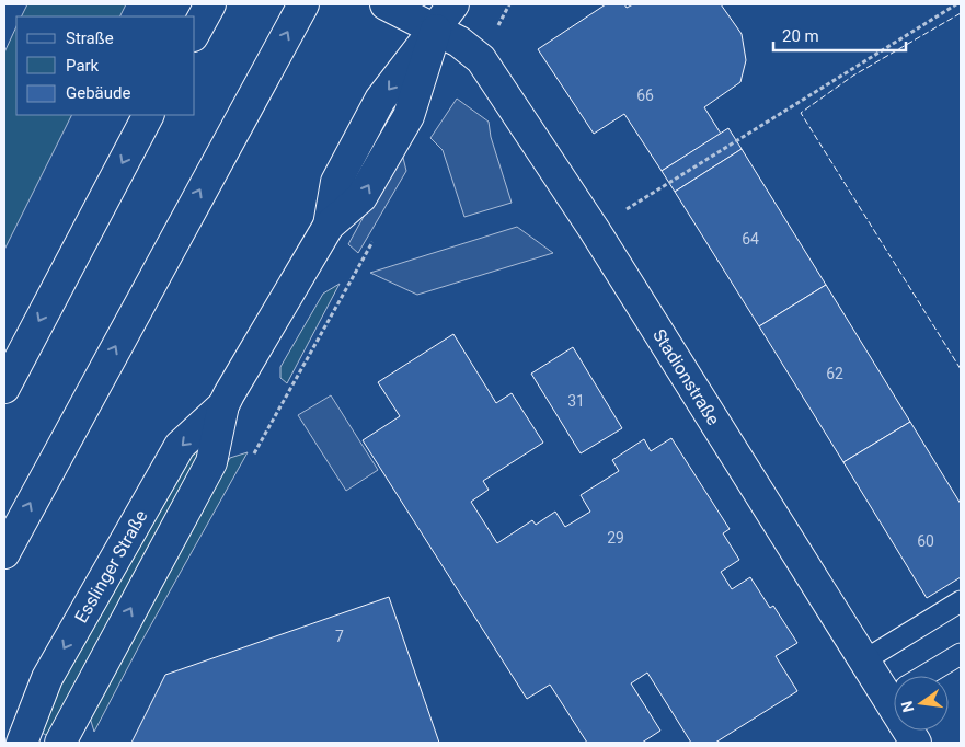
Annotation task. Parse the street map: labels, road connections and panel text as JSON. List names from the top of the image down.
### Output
{
  "streets": {
    "main road": ["Stadionstraße", "Esslinger Straße"]
  },
  "crossings": [
    ["Stadionstraße", "Esslinger Straße"]
  ],
  "house_numbers": [
    "66",
    "64",
    "62",
    "31",
    "29",
    "60",
    "7"
  ],
  "legend": ["Straße", "Park", "Gebäude"],
  "scale_bar": "20 m",
  "north": "left"
}
